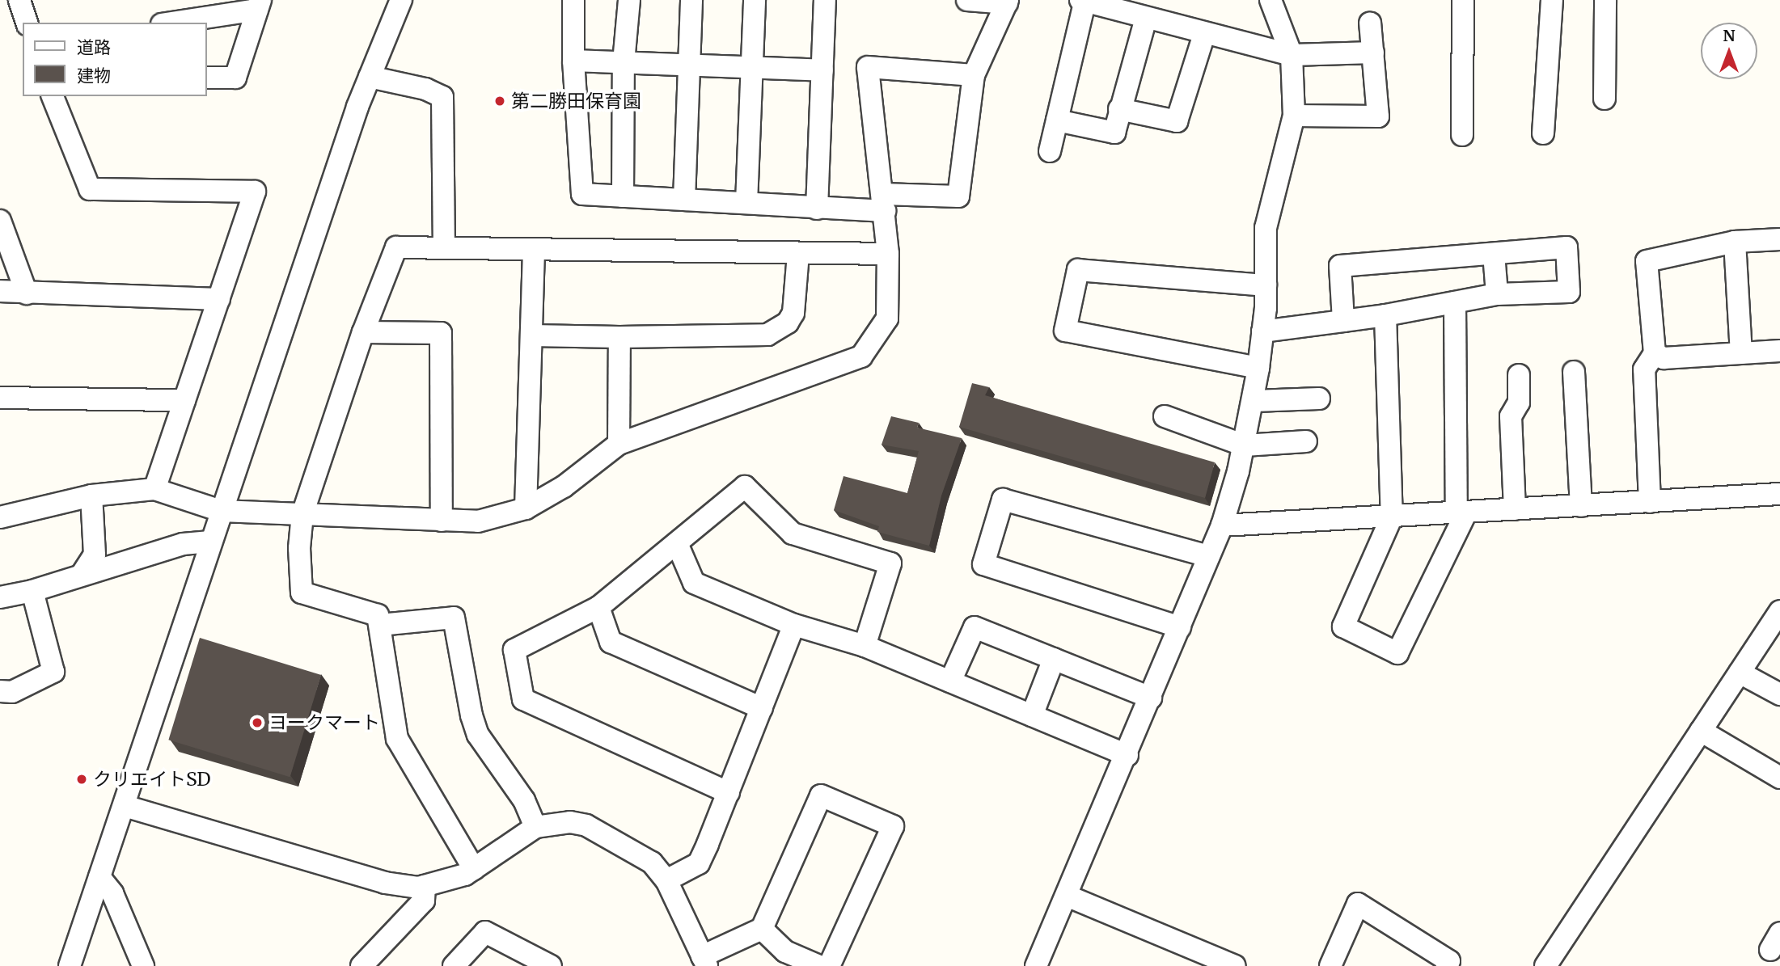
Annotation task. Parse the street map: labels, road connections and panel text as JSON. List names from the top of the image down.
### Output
{
  "places": ["第二勝田保育園", "ヨークマート", "クリエイトSD"],
  "legend": ["道路", "建物"],
  "north": "top"
}
